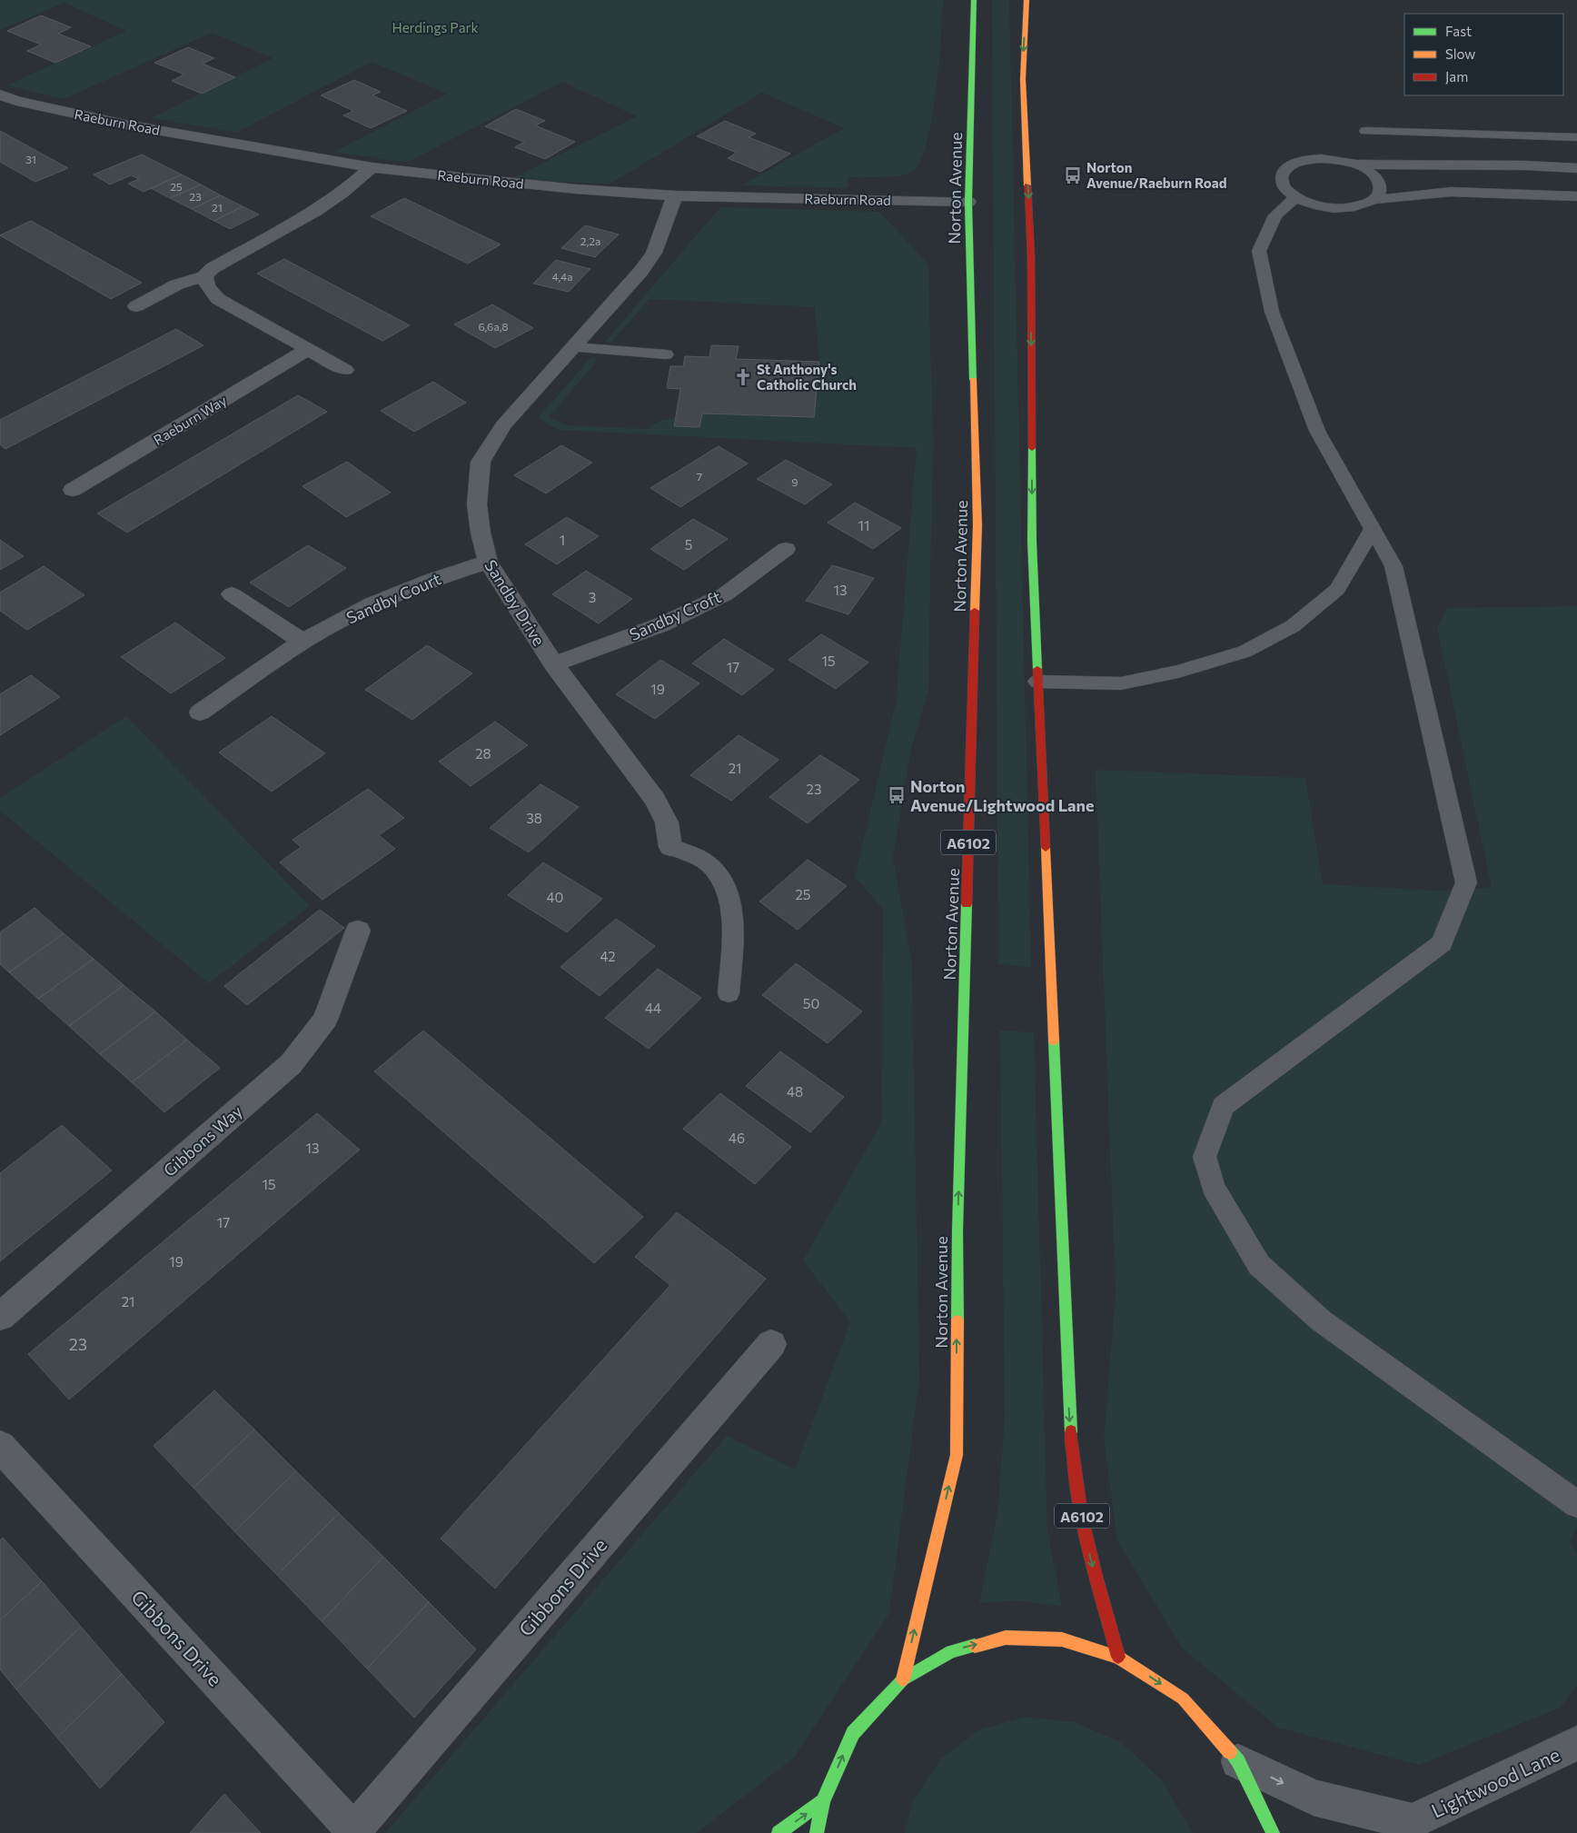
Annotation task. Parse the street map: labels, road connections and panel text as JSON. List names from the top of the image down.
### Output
{
  "streets": {
    "main road": ["Norton Avenue", "A6102"],
    "street": [
      "Raeburn Road",
      "Raeburn Way",
      "Sandby Court",
      "Sandby Drive",
      "Sandby Croft",
      "Gibbons Way",
      "Gibbons Drive",
      "Lightwood Lane"
    ]
  },
  "crossings": [
    ["Raeburn Road", "Norton Avenue"],
    ["Raeburn Road", "Sandby Drive"],
    ["Sandby Court", "Sandby Drive"],
    ["Sandby Drive", "Sandby Croft"]
  ],
  "one_way": ["Lightwood Lane"],
  "parks": ["Herdings Park"],
  "places": {
    "bus stop": ["Norton Avenue/Raeburn Road", "Norton Avenue/Lightwood Lane"],
    "church": ["St Anthony's Catholic Church"]
  },
  "house_numbers": [
    "31",
    "25",
    "23",
    "21",
    "2,2a",
    "4,4a",
    "6,6a,8",
    "7",
    "9",
    "11",
    "1",
    "5",
    "13",
    "3",
    "15",
    "17",
    "19",
    "28",
    "21",
    "23",
    "38",
    "25",
    "40",
    "42",
    "50",
    "44",
    "48",
    "46",
    "13",
    "15",
    "17",
    "19",
    "21",
    "23"
  ],
  "legend": ["Fast", "Slow", "Jam"]
}
